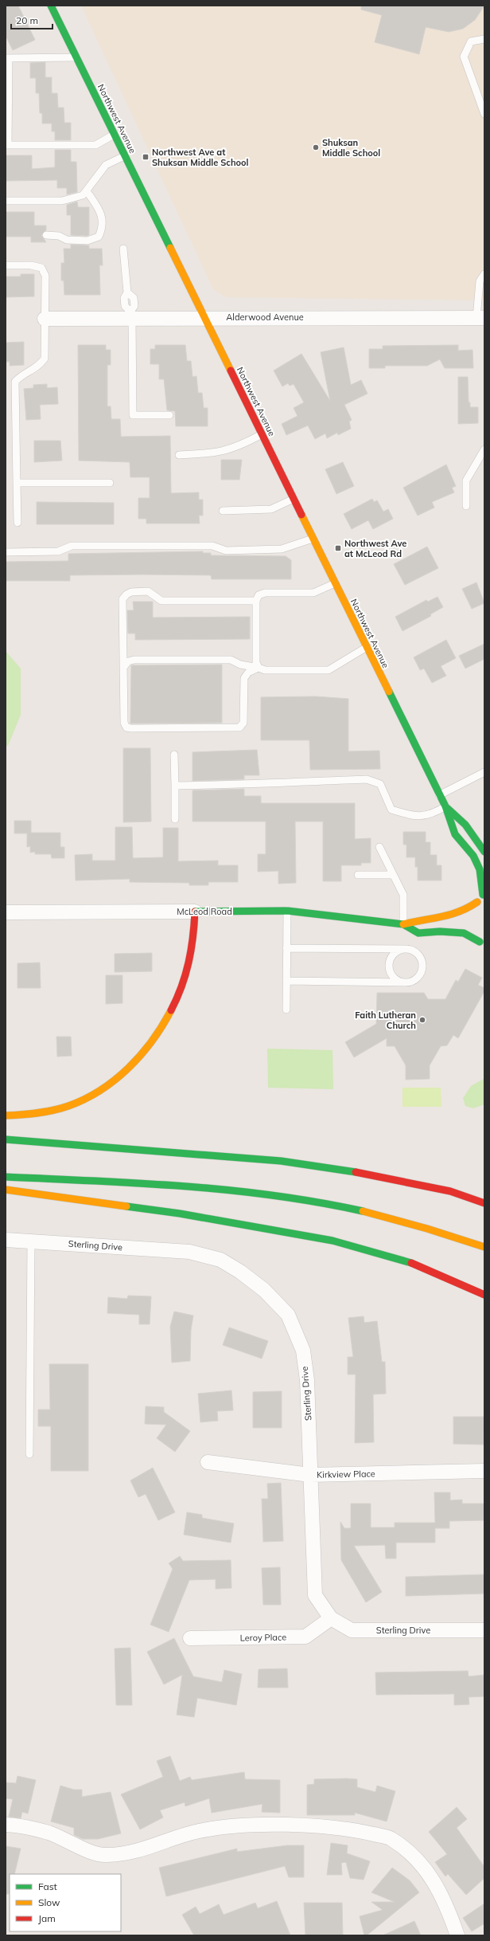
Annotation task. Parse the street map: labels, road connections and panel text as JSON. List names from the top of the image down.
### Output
{
  "streets": {
    "main road": ["Northwest Avenue", "McLeod Road"],
    "street": [
      "Alderwood Avenue",
      "Sterling Drive",
      "Kirkview Place",
      "Leroy Place"
    ]
  },
  "crossings": [
    ["Northwest Avenue", "Alderwood Avenue"],
    ["Sterling Drive", "Kirkview Place"],
    ["Sterling Drive", "Leroy Place"]
  ],
  "places": {
    "other": ["Shuksan Middle School", "Faith Lutheran Church"],
    "transit": ["Northwest Ave at Shuksan Middle School", "Northwest Ave at McLeod Rd"]
  },
  "legend": ["Fast", "Slow", "Jam"],
  "scale_bar": "20 m"
}
